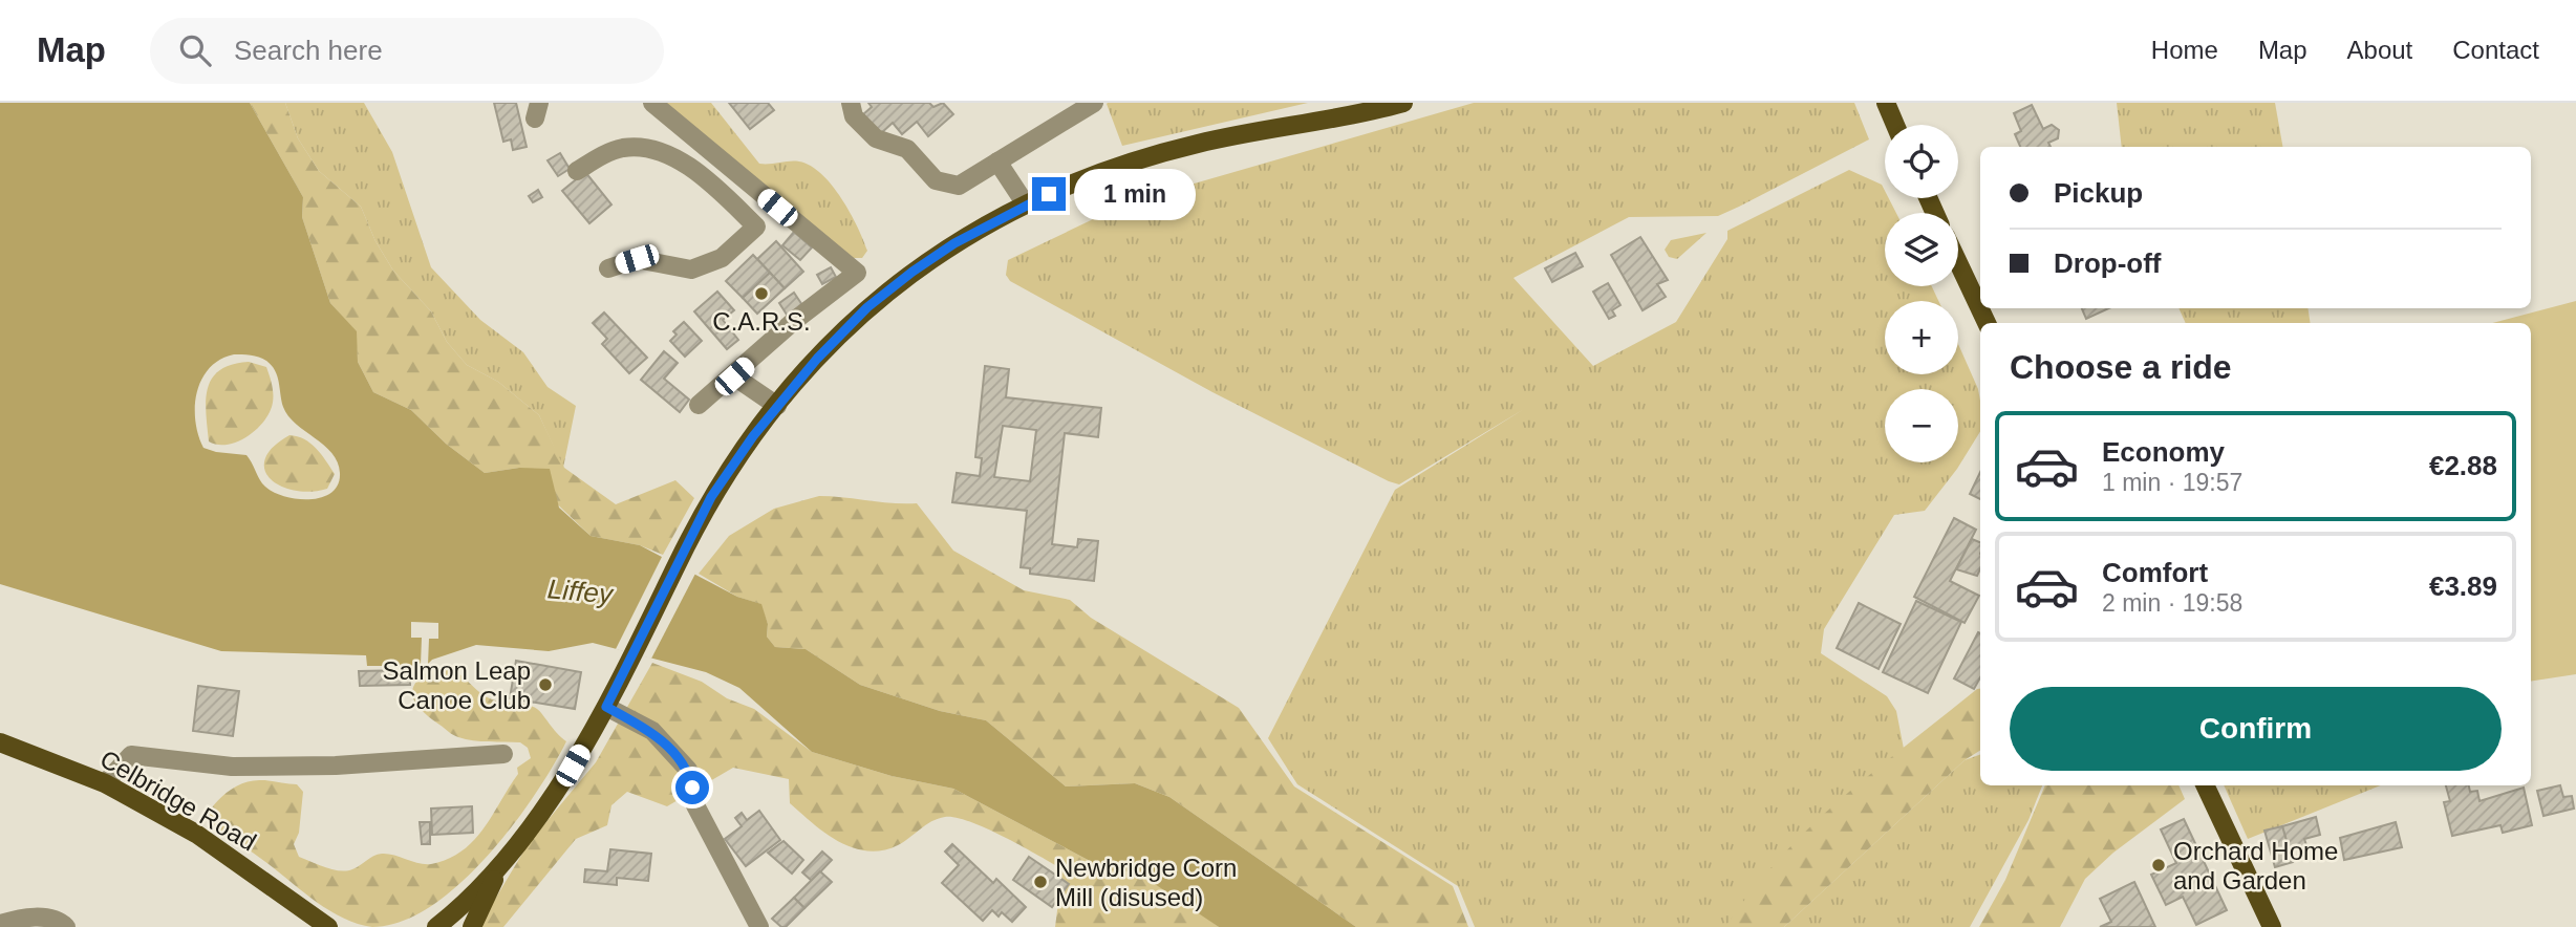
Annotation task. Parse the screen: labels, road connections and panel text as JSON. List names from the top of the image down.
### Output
{
  "streets": {
    "main road": ["Celbridge Road"]
  },
  "water": ["Liffey"],
  "places": [
    "C.A.R.S.",
    "Salmon Leap Canoe Club",
    "Orchard Home and Garden",
    "Newbridge Corn Mill (disused)"
  ],
  "page": {
    "header": "Map",
    "search": "Search here",
    "nav": [
      "Home",
      "Map",
      "About",
      "Contact"
    ],
    "map_buttons": ["+", "−"],
    "banner": ["Pickup", "Drop-off"],
    "bubble": "1 min",
    "heading": "Choose a ride",
    "list": [
      {
        "name": "Economy",
        "note": "1 min · 19:57",
        "value": "€2.88"
      },
      {
        "name": "Comfort",
        "note": "2 min · 19:58",
        "value": "€3.89"
      }
    ],
    "buttons": "Confirm"
  }
}
